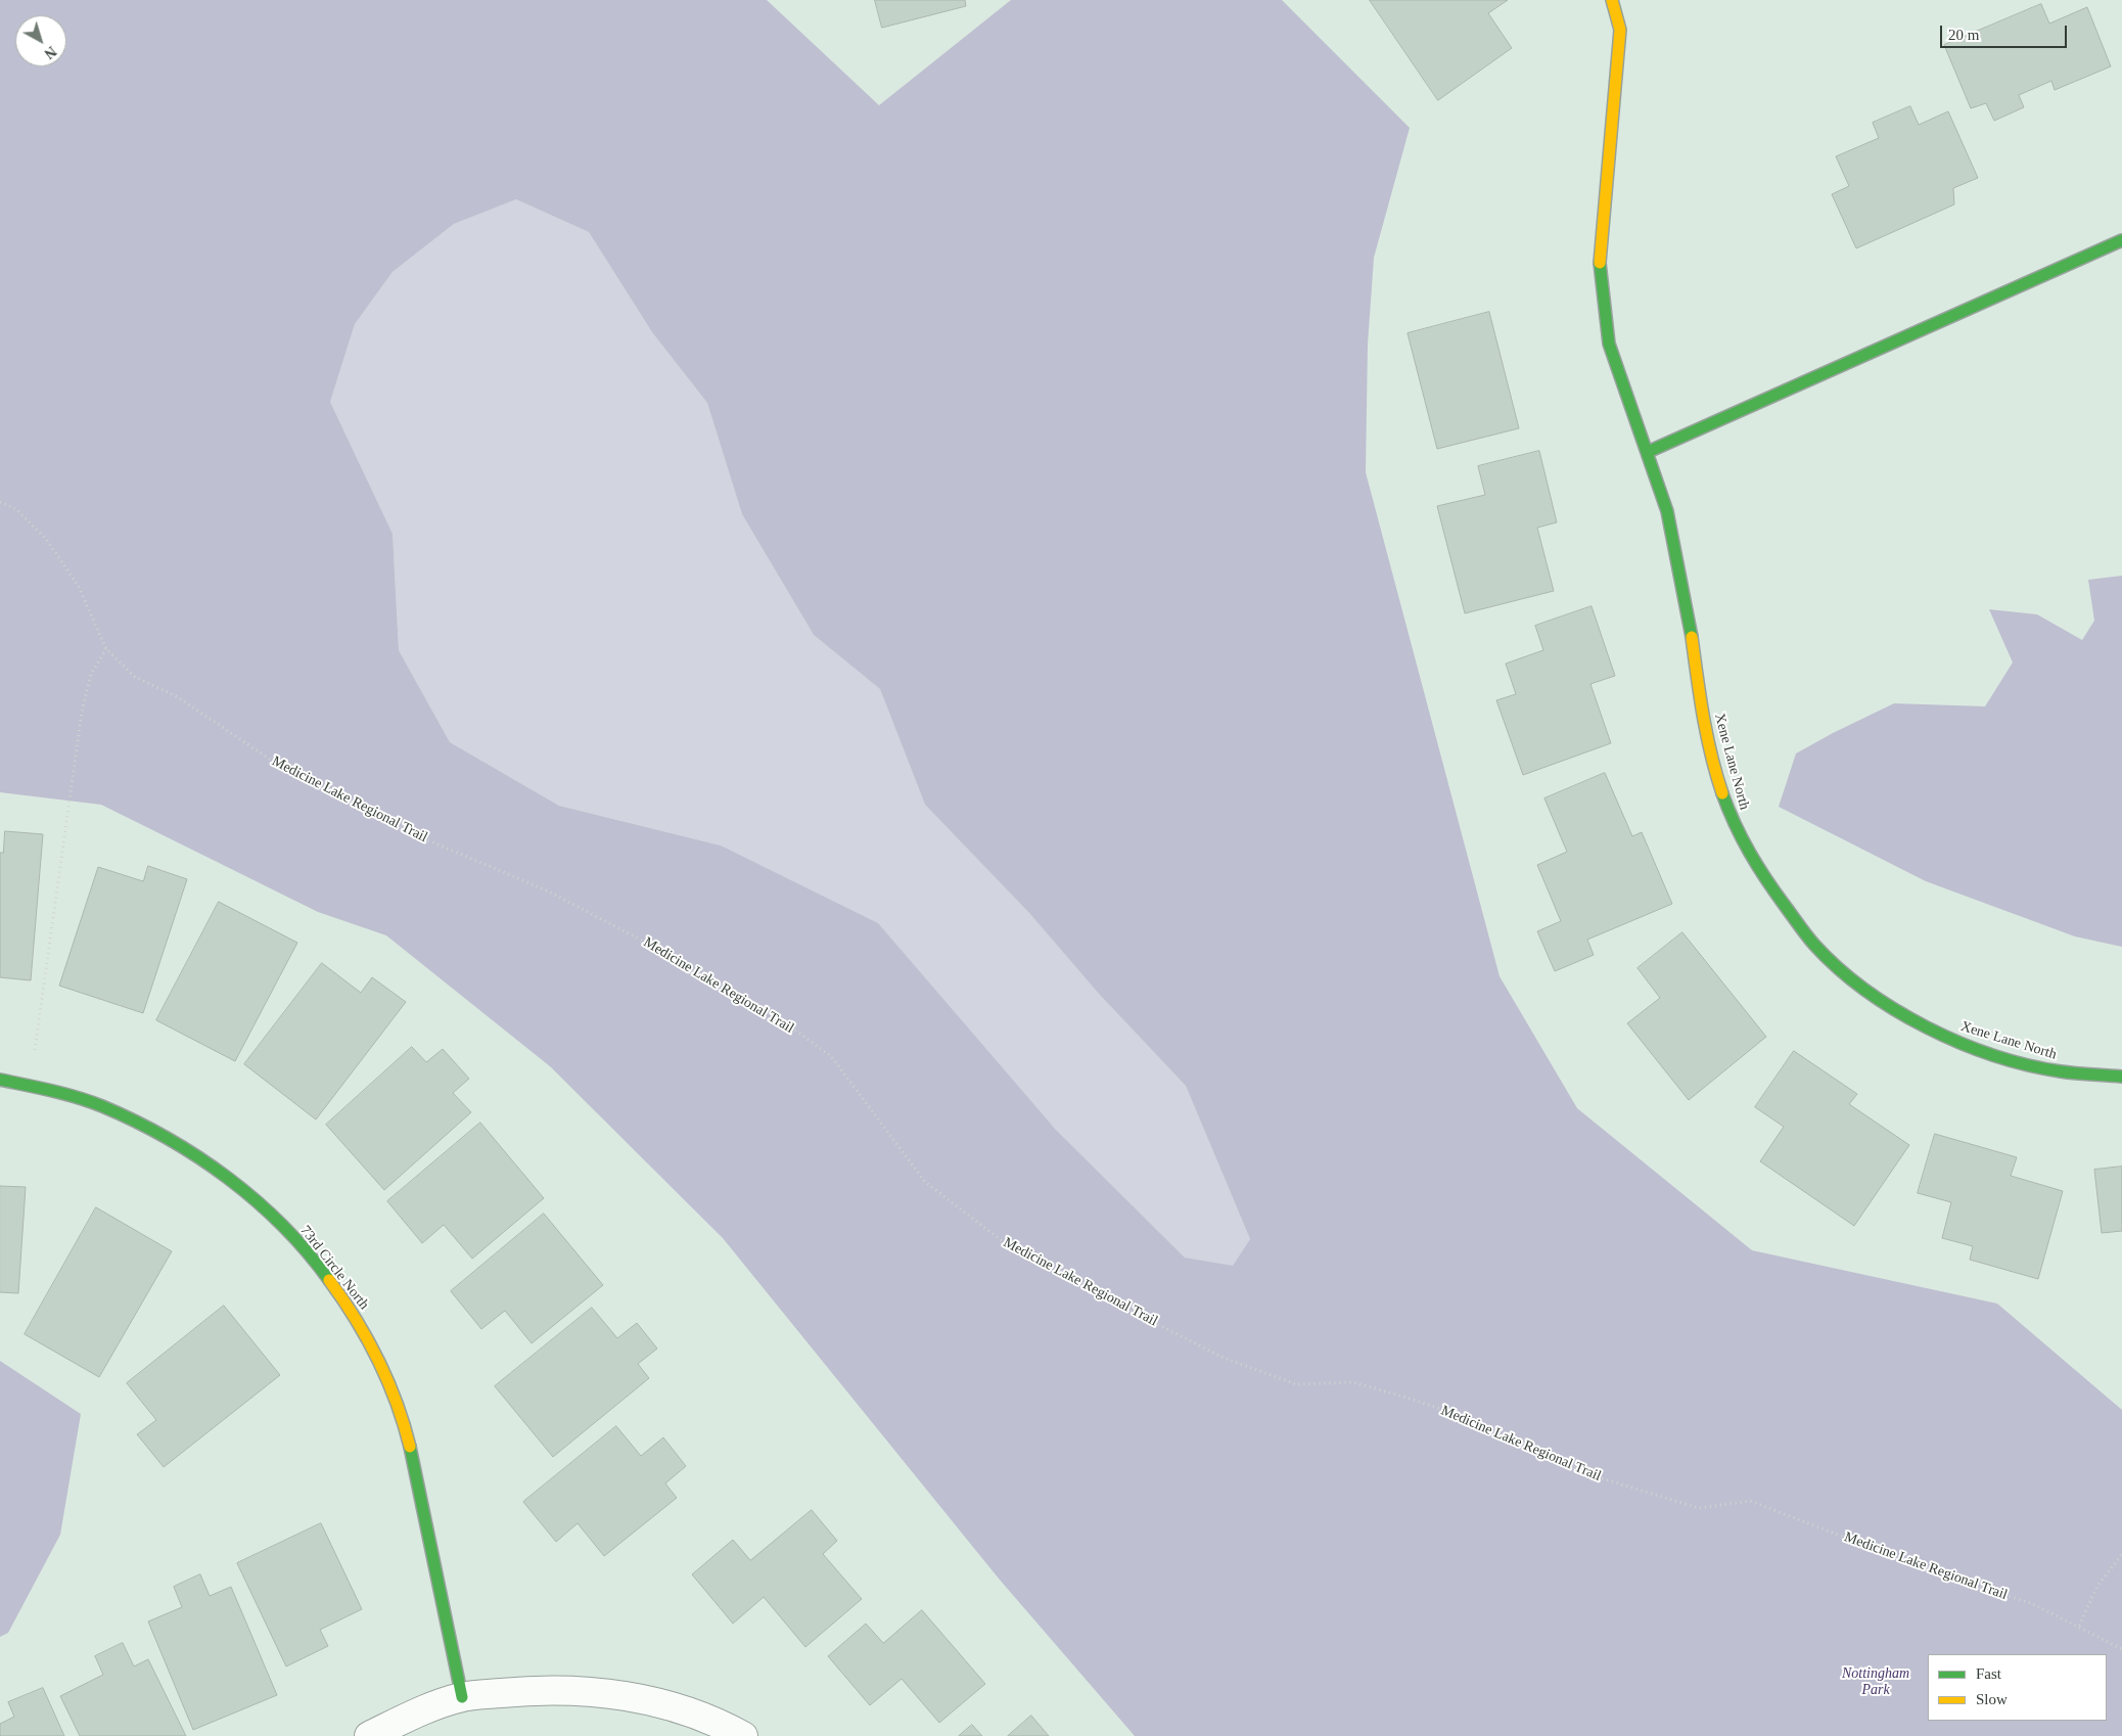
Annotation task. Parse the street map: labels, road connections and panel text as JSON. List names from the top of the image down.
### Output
{
  "streets": {
    "street": ["Xene Lane North", "73rd Circle North"],
    "path": ["Medicine Lake Regional Trail"]
  },
  "parks": ["Nottingham Park"],
  "legend": ["Fast", "Slow"],
  "scale_bar": "20 m",
  "north": "bottom right"
}
